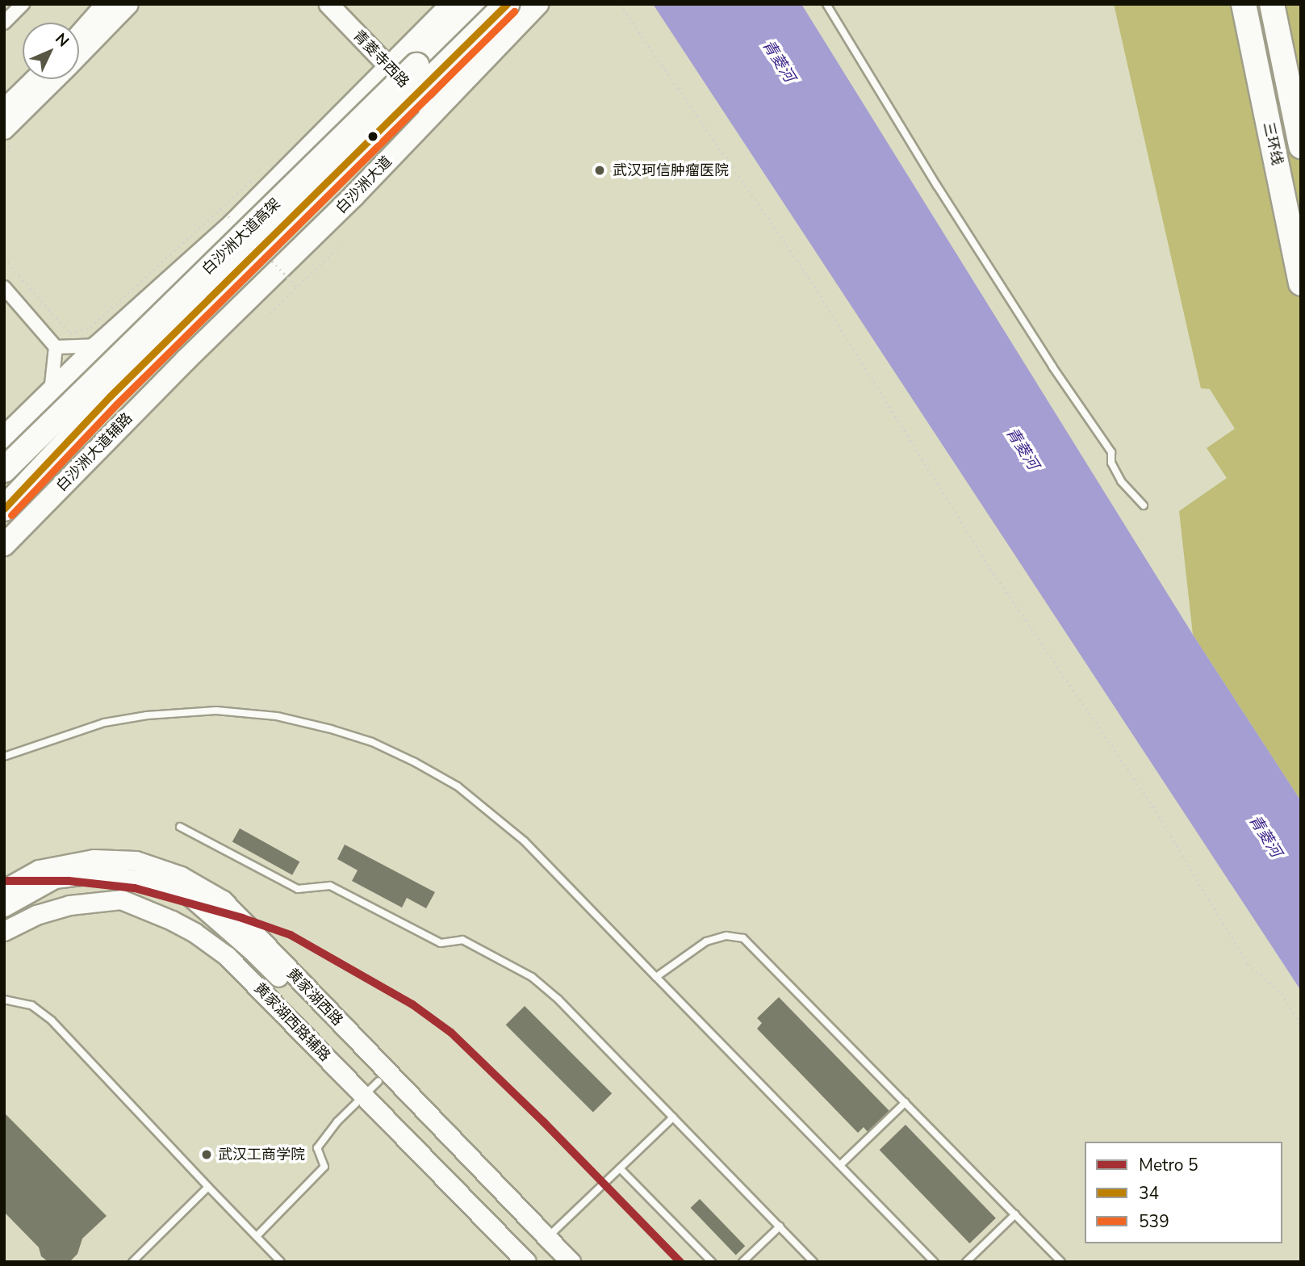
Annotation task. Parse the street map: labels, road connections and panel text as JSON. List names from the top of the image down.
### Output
{
  "streets": {
    "highway": ["三环线", "白沙洲大道高架"],
    "main road": [
      "青菱寺西路",
      "白沙洲大道",
      "白沙洲大道辅路",
      "黄家湖西路",
      "黄家湖西路辅路"
    ]
  },
  "crossings": [
    ["青菱寺西路", "白沙洲大道"],
    ["白沙洲大道", "白沙洲大道辅路"]
  ],
  "water": ["青菱河"],
  "places": ["武汉珂信肿瘤医院", "武汉工商学院"],
  "lines": ["transit line 34", "transit line 539", "metro line 5"],
  "legend": ["Metro 5", "34", "539"],
  "north": "top right"
}
